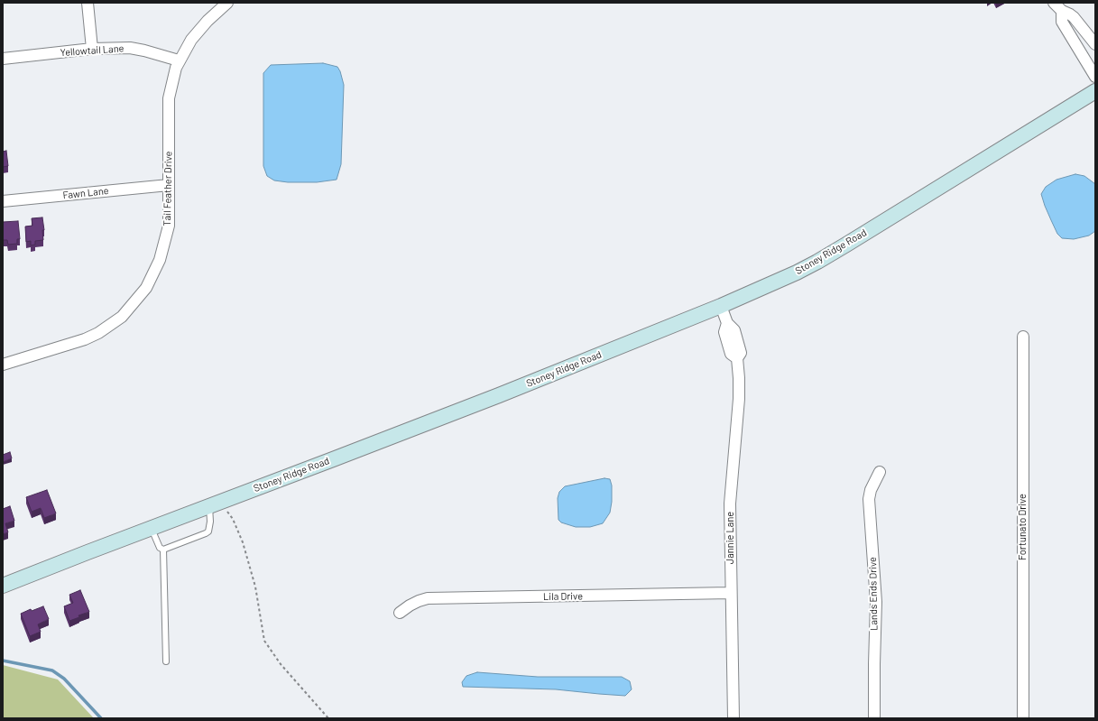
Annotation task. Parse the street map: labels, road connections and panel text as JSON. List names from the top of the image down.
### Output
{
  "streets": {
    "street": [
      "Yellowtail Lane",
      "Tail Feather Drive",
      "Fawn Lane",
      "Stoney Ridge Road",
      "Fortunato Drive",
      "Jannie Lane",
      "Lands Ends Drive",
      "Lila Drive"
    ]
  },
  "crossings": [
    ["Yellowtail Lane", "Tail Feather Drive"],
    ["Tail Feather Drive", "Fawn Lane"],
    ["Stoney Ridge Road", "Jannie Lane"],
    ["Jannie Lane", "Lila Drive"]
  ]
}
